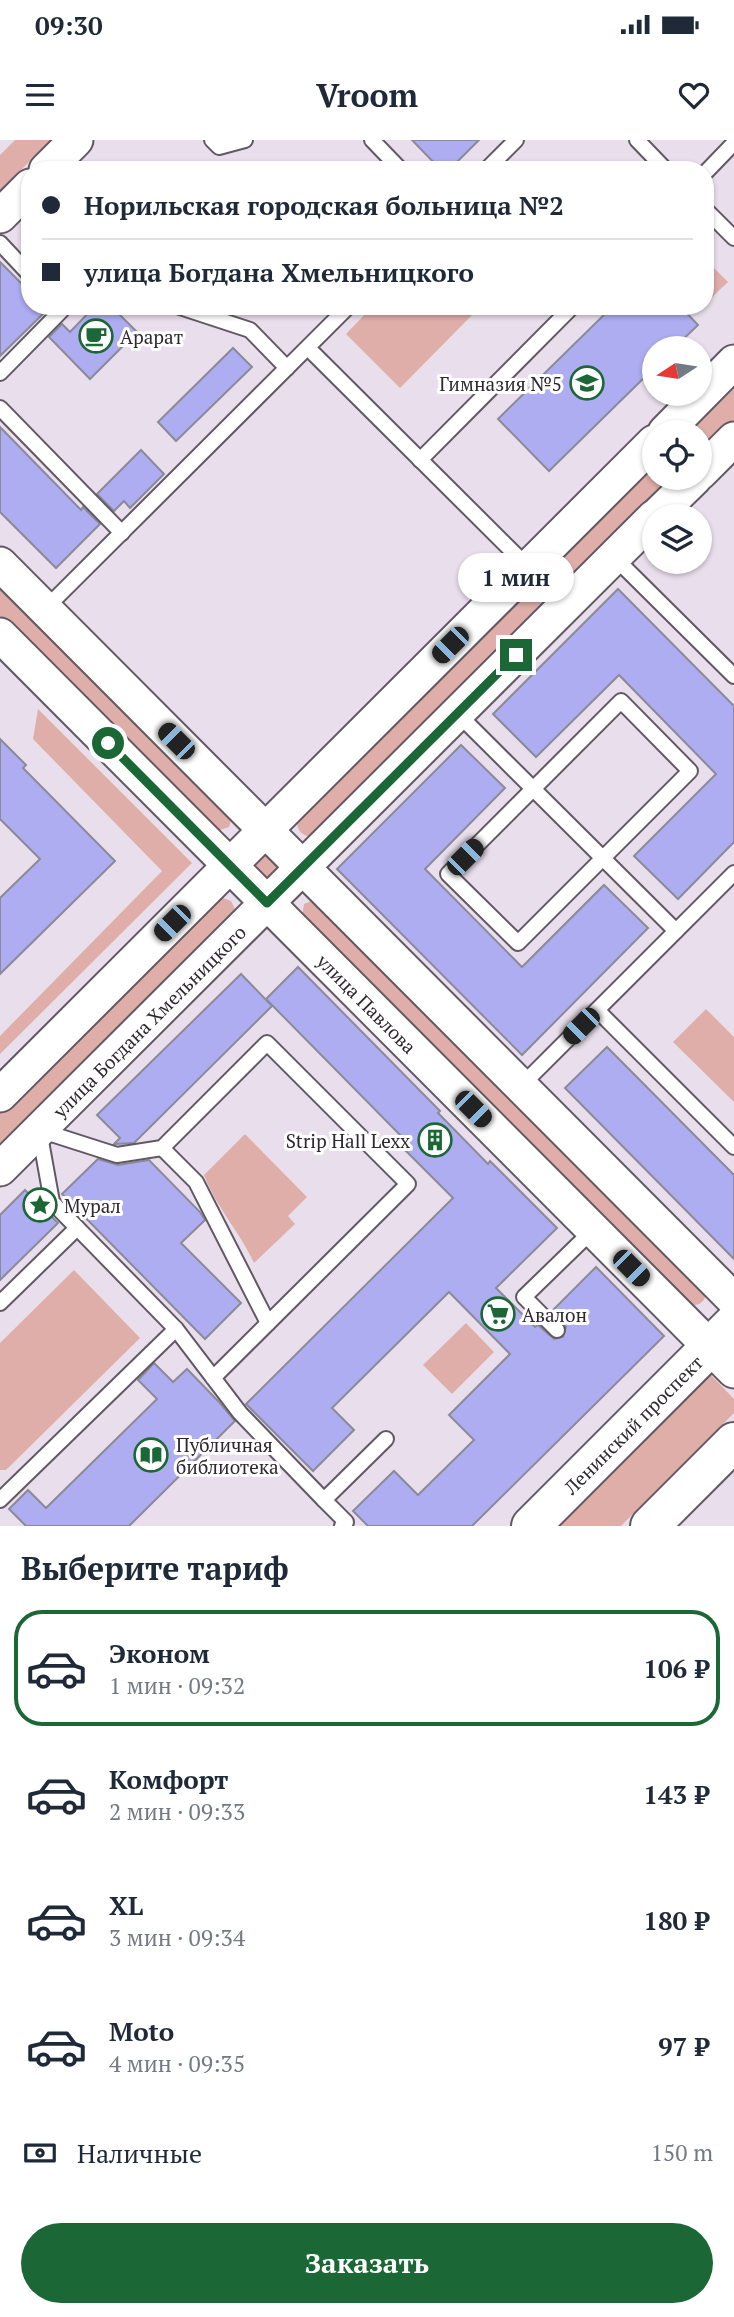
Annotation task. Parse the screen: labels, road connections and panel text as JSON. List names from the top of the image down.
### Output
{
  "streets": {
    "main road": ["Ленинский проспект"],
    "street": ["улица Павлова", "улица Богдана Хмельницкого"]
  },
  "crossings": [
    ["улица Павлова", "улица Богдана Хмельницкого"],
    ["улица Павлова", "Ленинский проспект"]
  ],
  "places": {
    "cafe": ["Арарат"],
    "school or university": ["Гимназия №5"],
    "building": ["Strip Hall Lexx"],
    "place": ["Мурал"],
    "supermarket": ["Авалон"],
    "library": ["Публичная библиотека"]
  },
  "north": "left",
  "page": {
    "status": "09:30",
    "header": "Vroom",
    "banner": ["Норильская городская больница №2", "улица Богдана Хмельницкого"],
    "bubble": "1 мин",
    "heading": "Выберите тариф",
    "list": [
      {
        "name": "Эконом",
        "note": "1 мин · 09:32",
        "value": "106 ₽"
      },
      {
        "name": "Комфорт",
        "note": "2 мин · 09:33",
        "value": "143 ₽"
      },
      {
        "name": "XL",
        "note": "3 мин · 09:34",
        "value": "180 ₽"
      },
      {
        "name": "Moto",
        "note": "4 мин · 09:35",
        "value": "97 ₽"
      }
    ],
    "pay": ["Наличные", "150 m"],
    "buttons": "Заказать"
  }
}
